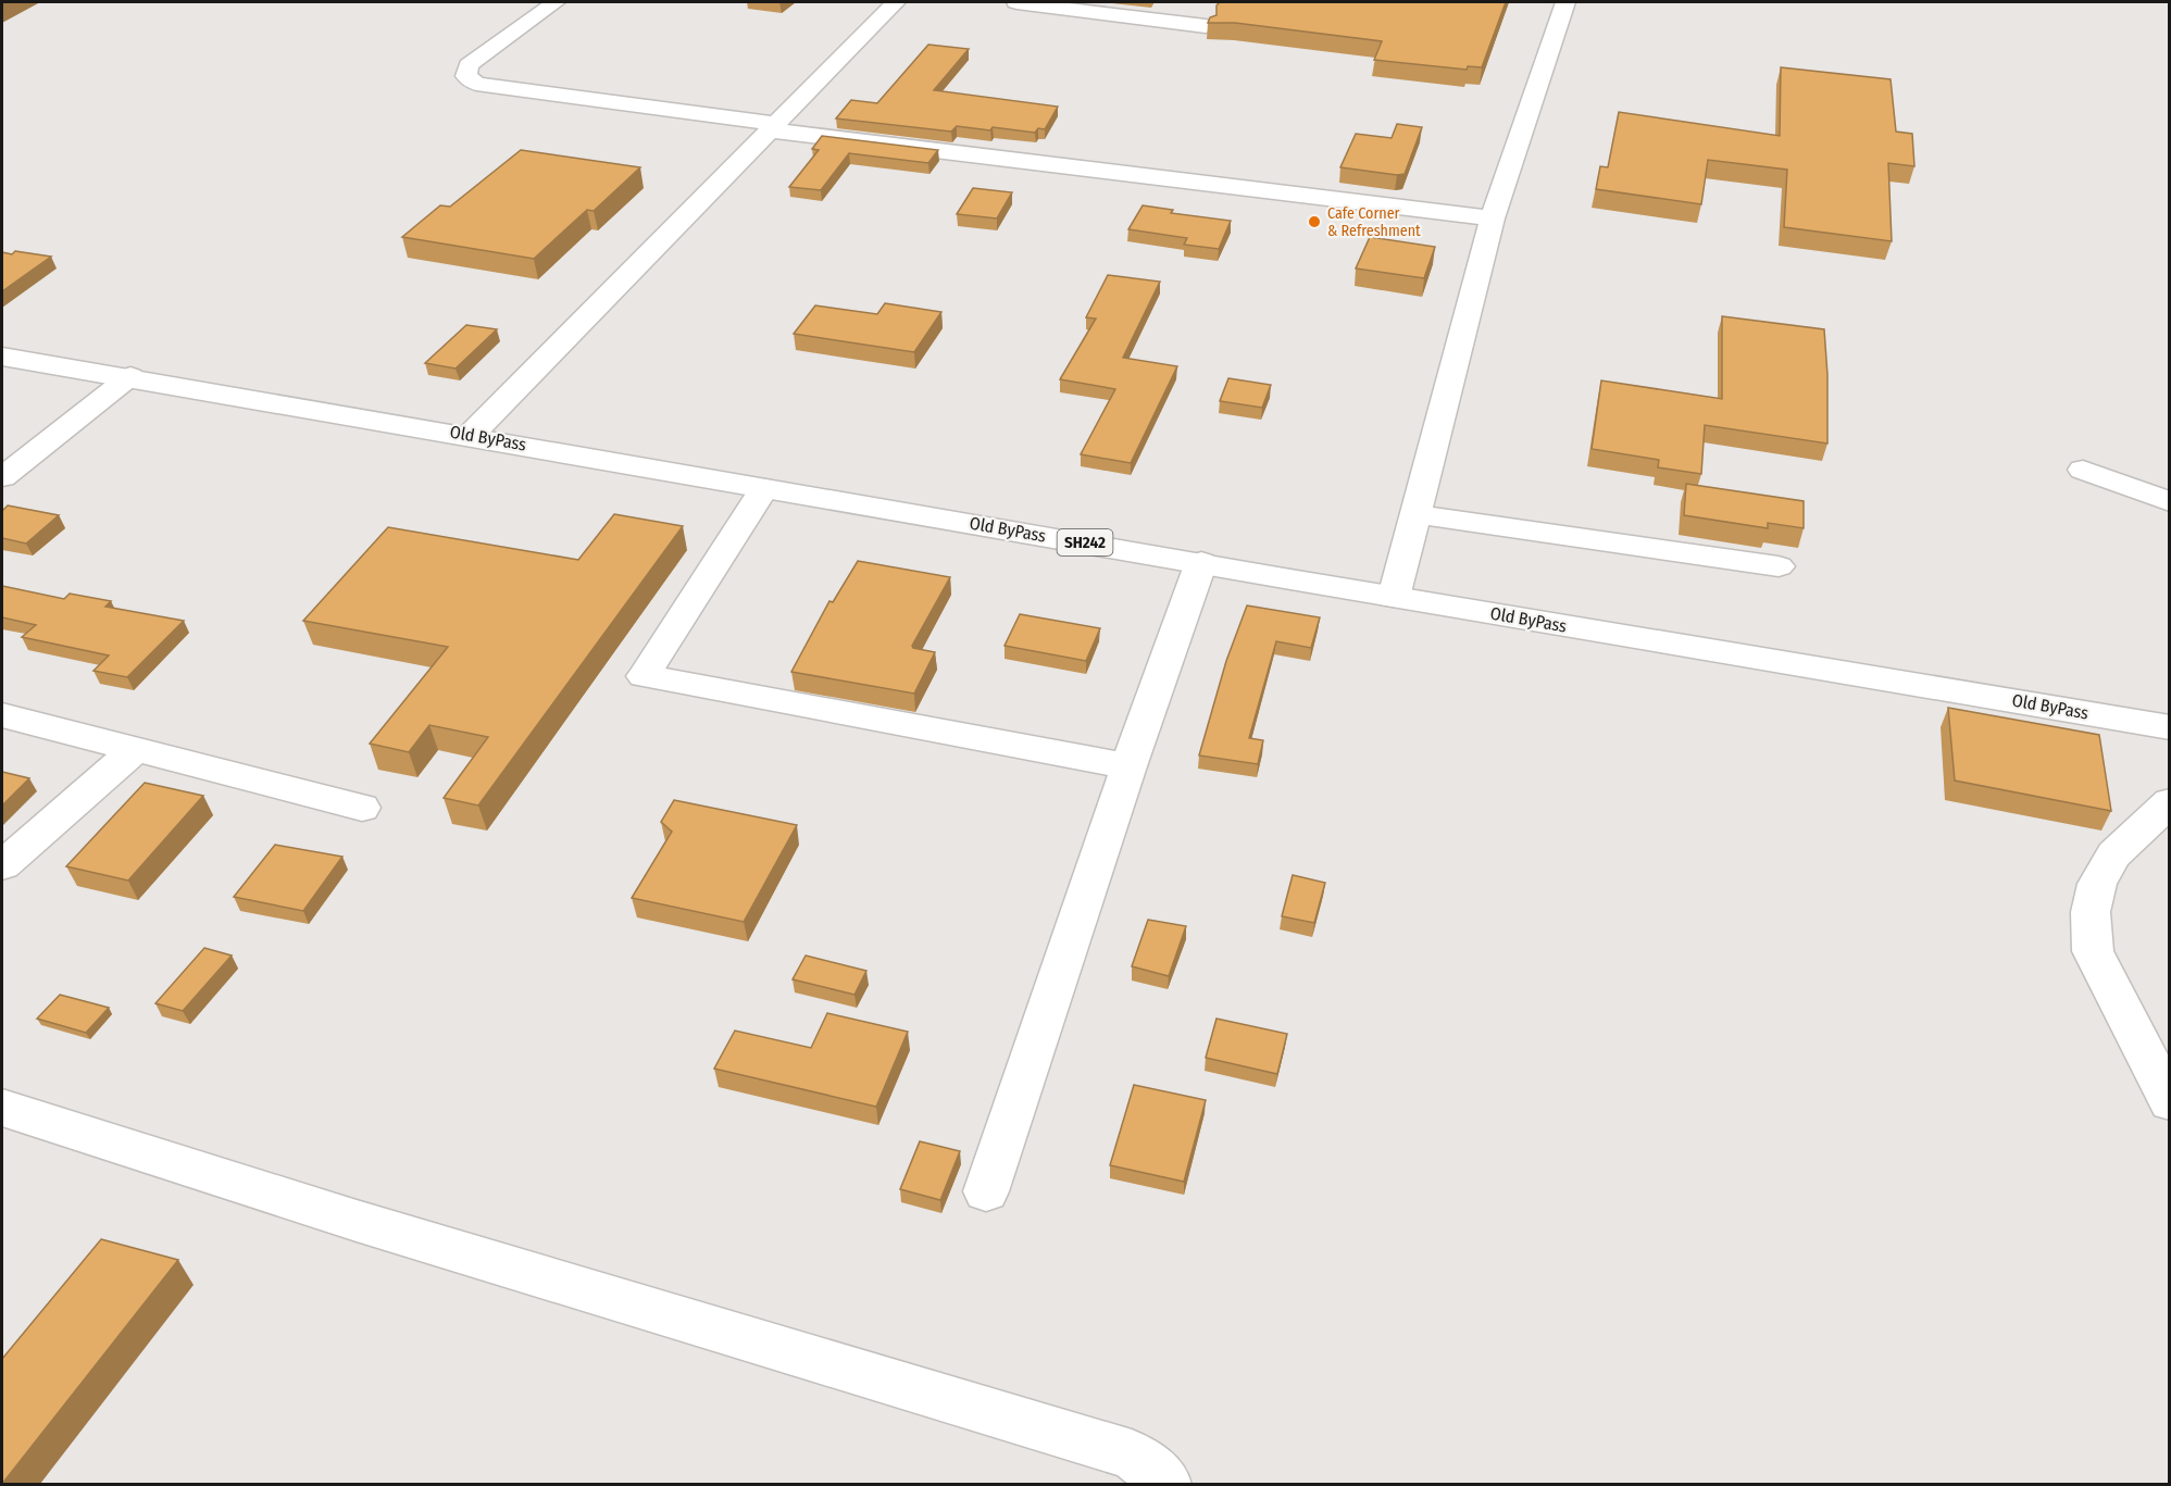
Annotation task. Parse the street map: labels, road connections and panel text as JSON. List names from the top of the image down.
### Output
{
  "streets": {
    "main road": ["Old ByPass", "SH242"]
  },
  "places": ["Cafe Corner & Refreshment"]
}
